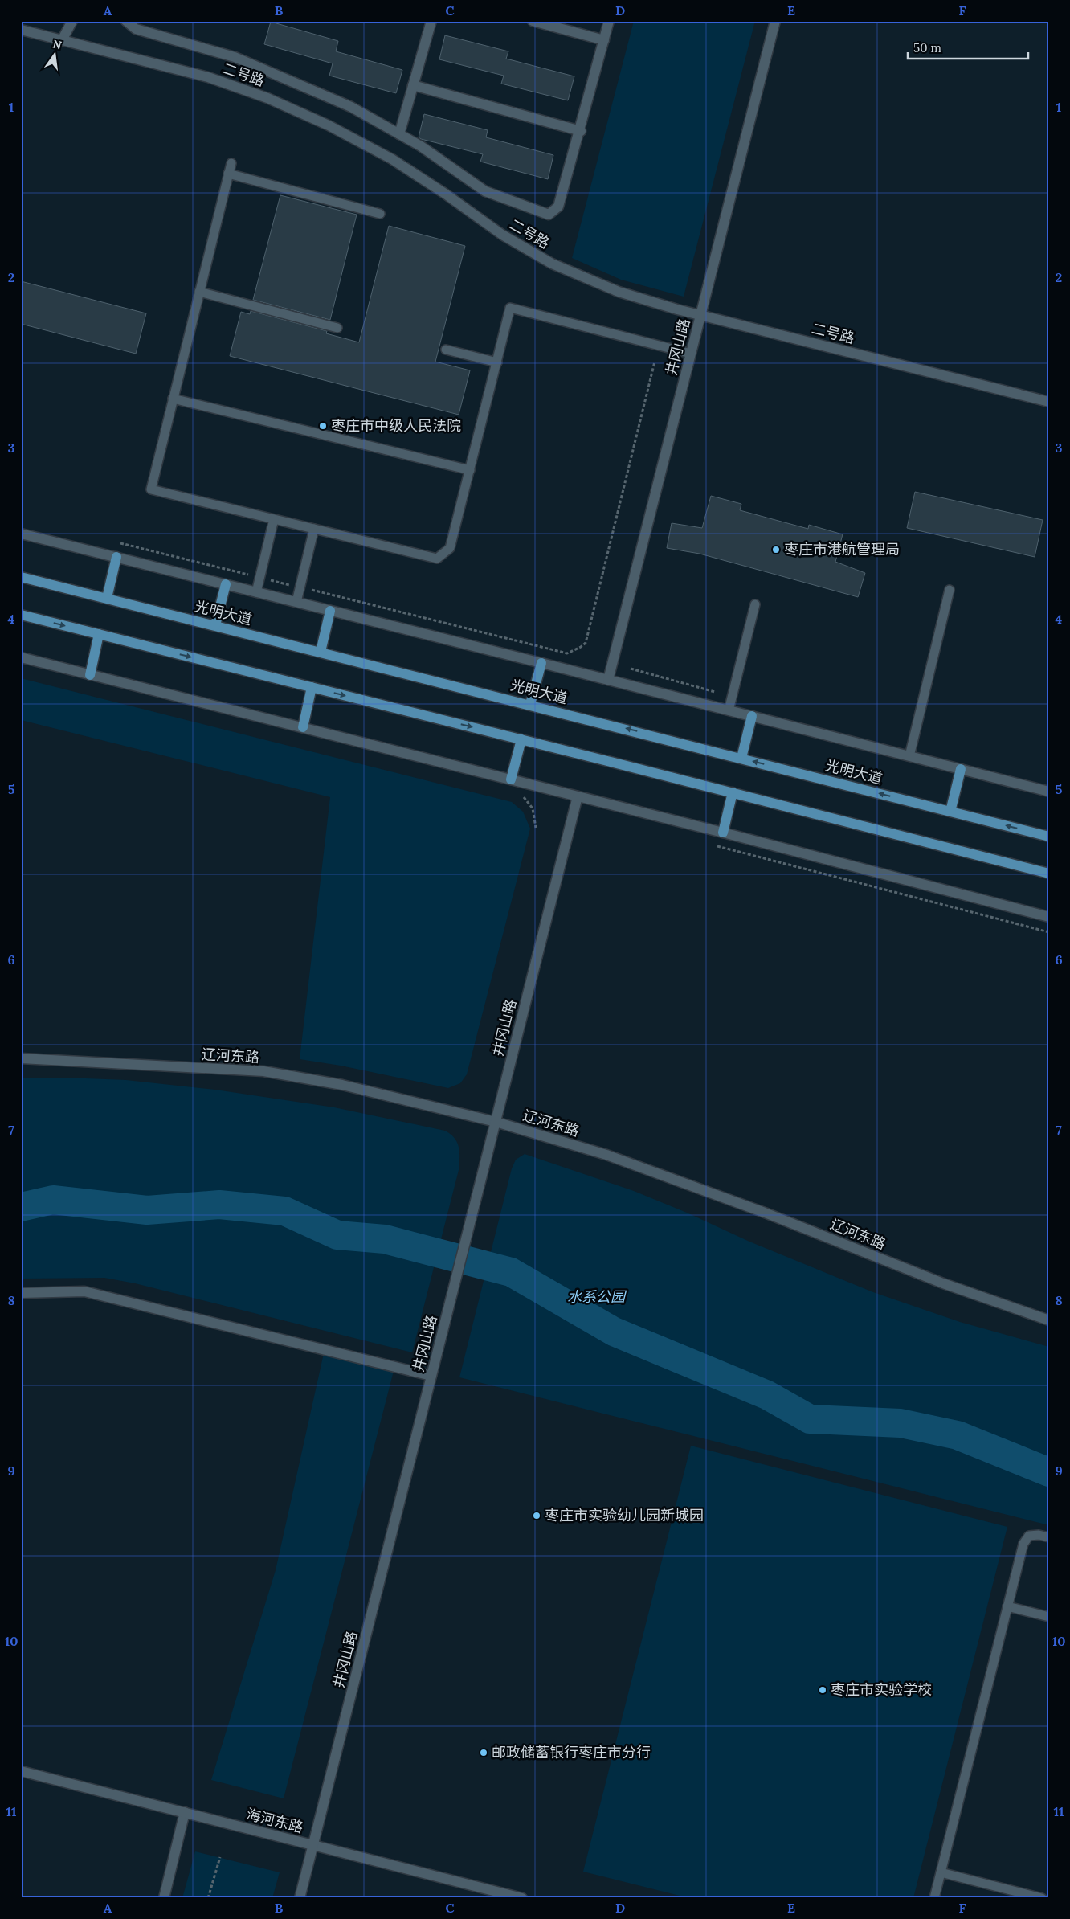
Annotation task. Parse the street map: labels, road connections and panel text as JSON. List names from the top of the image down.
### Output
{
  "streets": {
    "main road": ["光明大道"],
    "street": [
      "二号路",
      "井冈山路",
      "辽河东路",
      "海河东路"
    ]
  },
  "crossings": [
    ["二号路", "井冈山路"],
    ["井冈山路", "光明大道"],
    ["井冈山路", "辽河东路"],
    ["井冈山路", "海河东路"]
  ],
  "parks": ["水系公园"],
  "places": [
    "枣庄市中级人民法院",
    "枣庄市港航管理局",
    "枣庄市实验幼儿园新城园",
    "枣庄市实验学校",
    "邮政储蓄银行枣庄市分行"
  ],
  "scale_bar": "50 m",
  "north": "top",
  "grid": {
    "columns": [
      "A",
      "B",
      "C",
      "D",
      "E",
      "F"
    ],
    "rows": [
      "1",
      "2",
      "3",
      "4",
      "5",
      "6",
      "7",
      "8",
      "9",
      "10",
      "11"
    ]
  }
}
